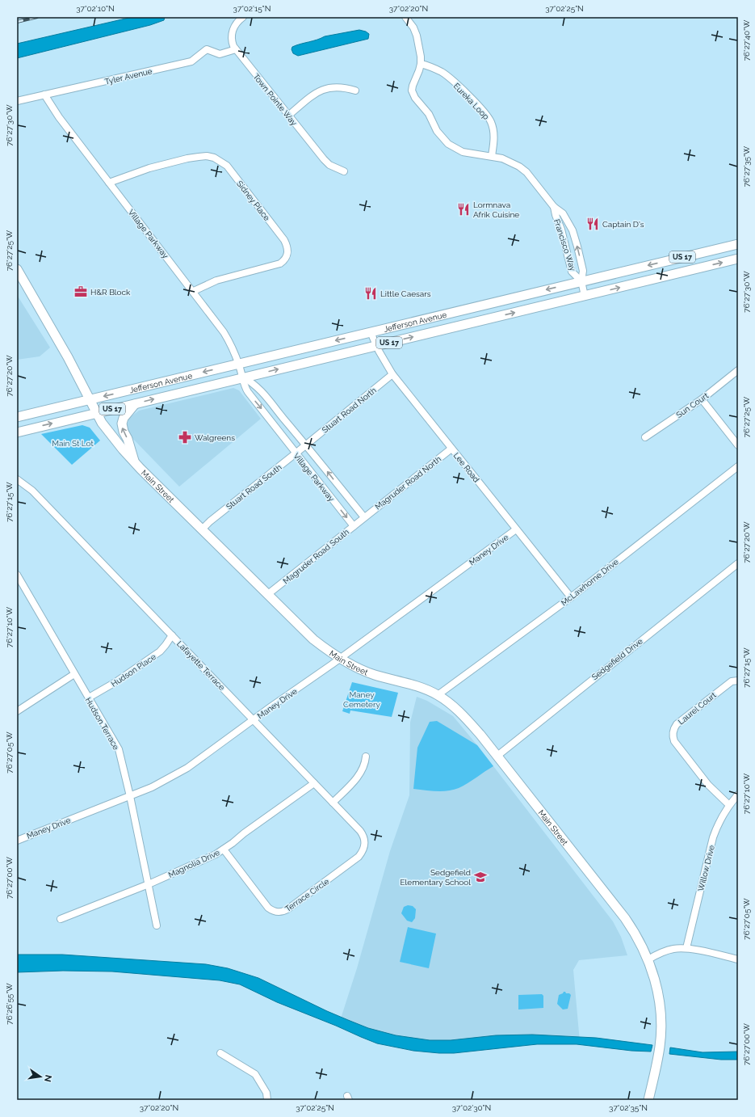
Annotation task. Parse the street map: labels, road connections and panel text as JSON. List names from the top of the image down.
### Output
{
  "streets": {
    "main road": ["US 17", "Jefferson Avenue", "Main Street"],
    "street": [
      "Tyler Avenue",
      "Town Pointe Way",
      "Eureka Loop",
      "Sidney Place",
      "Village Parkway",
      "Francisco Way",
      "Sun Court",
      "Stuart Road North",
      "Lee Road",
      "Magruder Road North",
      "Stuart Road South",
      "Maney Drive",
      "Magruder Road South",
      "McLawhorne Drive",
      "Sedgefield Drive",
      "Lafayette Terrace",
      "Hudson Place",
      "Laurel Court",
      "Hudson Terrace",
      "Magnolia Drive",
      "Willow Drive",
      "Terrace Circle"
    ]
  },
  "crossings": [
    ["Tyler Avenue", "Town Pointe Way"],
    ["Tyler Avenue", "Village Parkway"],
    ["Eureka Loop", "Francisco Way"],
    ["Sidney Place", "Village Parkway"],
    ["Village Parkway", "Jefferson Avenue"],
    ["Village Parkway", "Stuart Road North"],
    ["Village Parkway", "Magruder Road North"],
    ["Village Parkway", "Stuart Road South"],
    ["Village Parkway", "Magruder Road South"],
    ["Francisco Way", "Jefferson Avenue"],
    ["Jefferson Avenue", "Lee Road"],
    ["Jefferson Avenue", "Main Street"],
    ["Stuart Road North", "Lee Road"],
    ["Stuart Road North", "Stuart Road South"],
    ["Lee Road", "Magruder Road North"],
    ["Lee Road", "Maney Drive"],
    ["Lee Road", "McLawhorne Drive"],
    ["Magruder Road North", "Magruder Road South"],
    ["Main Street", "Stuart Road South"],
    ["Main Street", "Maney Drive"],
    ["Main Street", "Magruder Road South"],
    ["Main Street", "McLawhorne Drive"],
    ["Main Street", "Sedgefield Drive"],
    ["Maney Drive", "Lafayette Terrace"],
    ["Maney Drive", "Hudson Terrace"],
    ["Lafayette Terrace", "Hudson Place"],
    ["Lafayette Terrace", "Magnolia Drive"],
    ["Lafayette Terrace", "Terrace Circle"],
    ["Hudson Place", "Hudson Terrace"],
    ["Laurel Court", "Willow Drive"],
    ["Hudson Terrace", "Magnolia Drive"],
    ["Magnolia Drive", "Terrace Circle"]
  ],
  "parks": ["Main St Lot", "Maney Cemetery"],
  "places": {
    "restaurant": ["Lormnava Afrik Cuisine", "Captain D's", "Little Caesars"],
    "office": ["H&R Block"],
    "pharmacy": ["Walgreens"],
    "school or university": ["Sedgefield Elementary School"]
  },
  "north": "right",
  "coordinates": [
    "37°02'10\"N",
    "37°02'15\"N",
    "37°02'20\"N",
    "37°02'25\"N",
    "76°27'40\"W",
    "76°27'30\"W",
    "76°27'35\"W",
    "76°27'25\"W",
    "76°27'20\"W",
    "76°27'15\"W",
    "76°27'10\"W",
    "76°27'05\"W",
    "76°27'00\"W",
    "76°26'55\"W",
    "37°02'30\"N",
    "37°02'35\"N"
  ]
}
